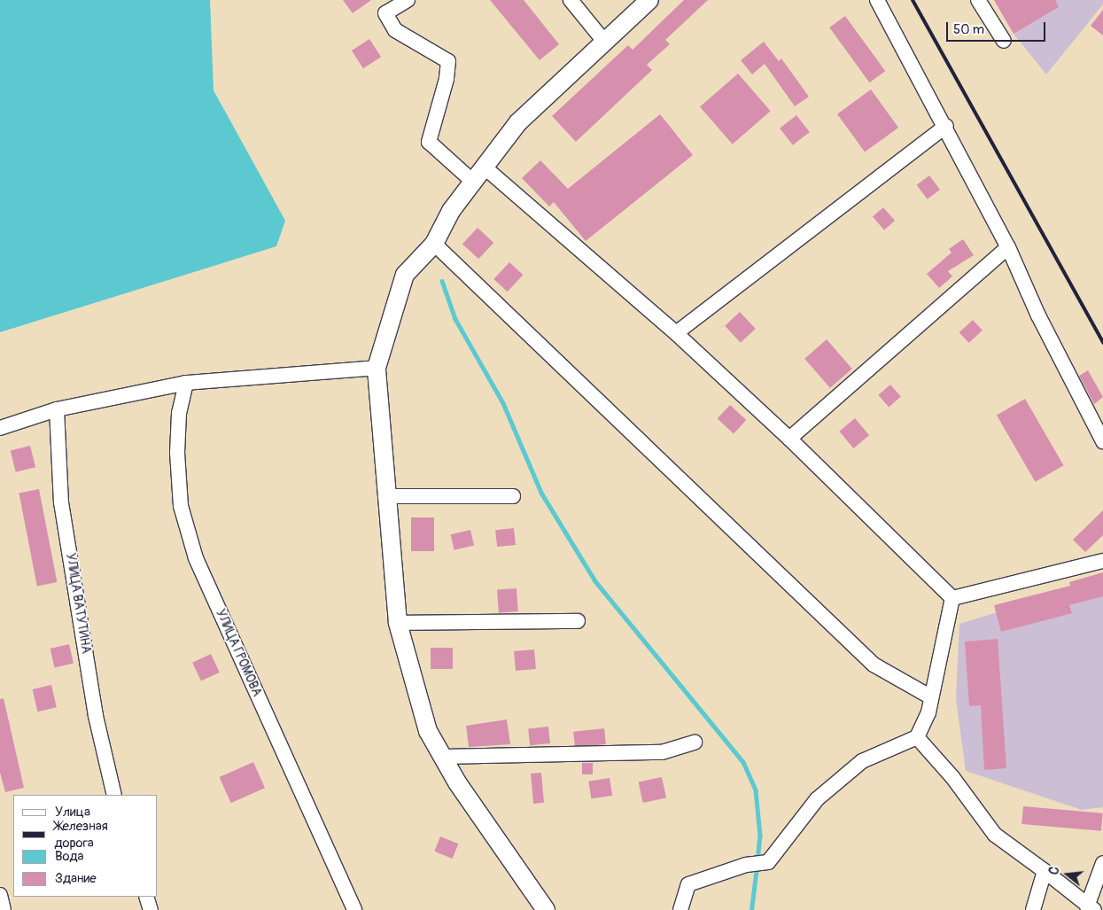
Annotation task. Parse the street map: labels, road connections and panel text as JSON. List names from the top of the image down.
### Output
{
  "streets": {
    "street": ["УЛИЦА ВАТУТИНА", "УЛИЦА ГРОМОВА"]
  },
  "legend": [
    "Улица",
    "Железная дорога",
    "Вода",
    "Здание"
  ],
  "scale_bar": "50 m",
  "north": "left"
}
